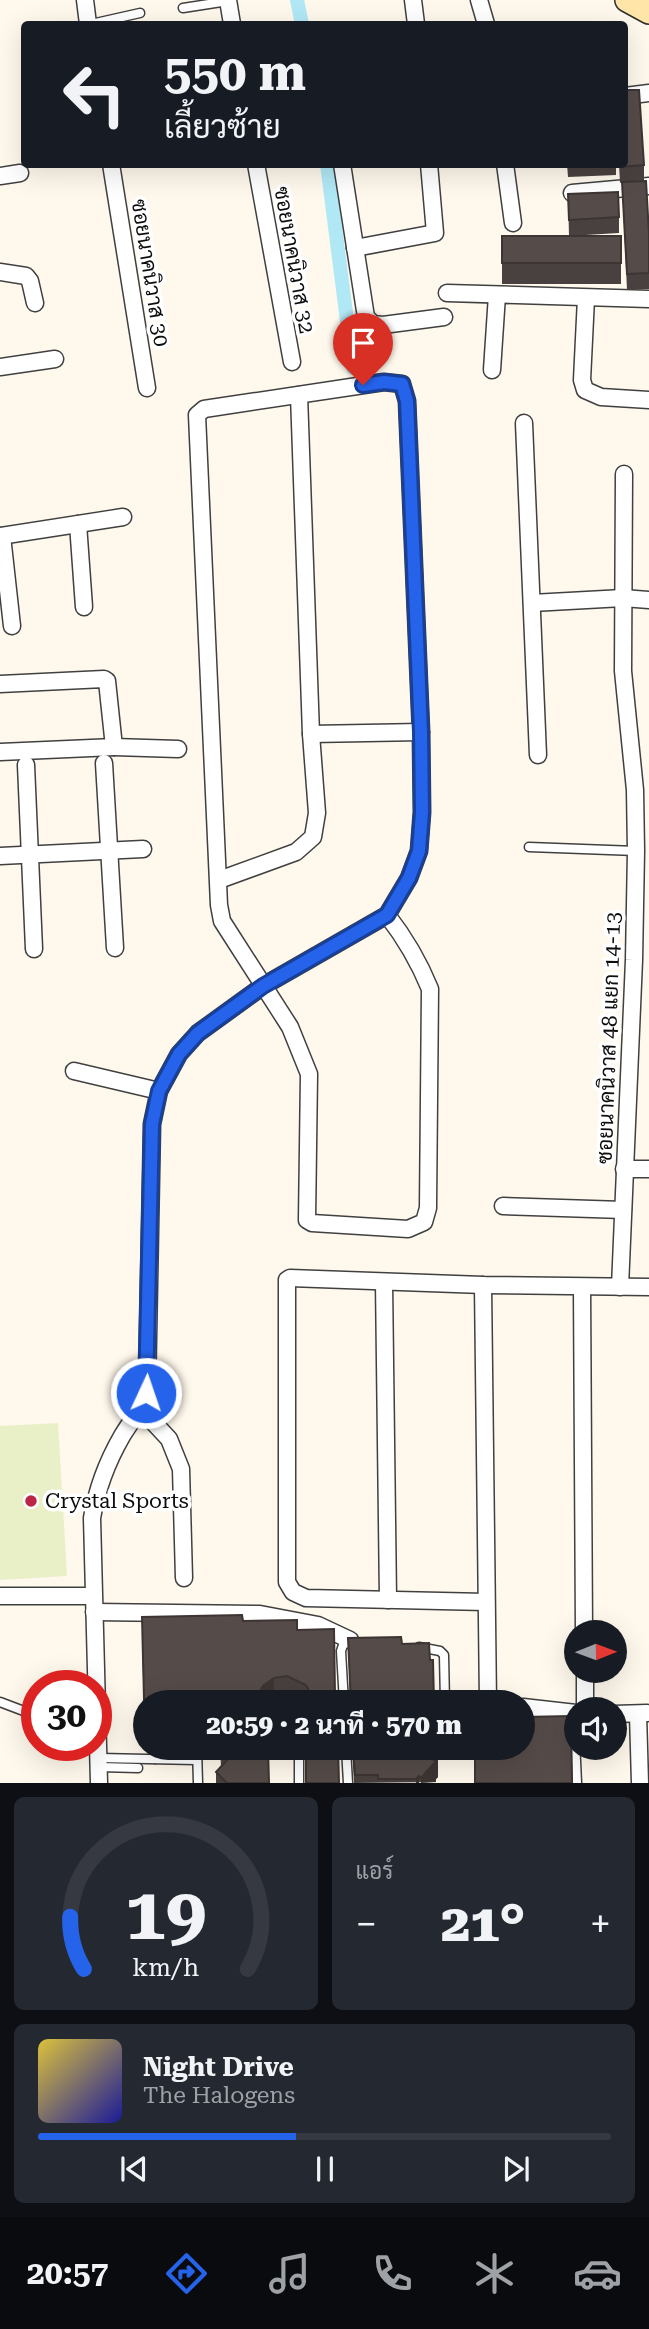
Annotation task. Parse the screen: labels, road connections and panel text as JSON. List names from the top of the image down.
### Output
{
  "streets": {
    "street": ["ซอยนาคนิวาส 32", "ซอยนาคนิวาส 30", "ซอยนาคนิวาส 48 แยก 14-13"]
  },
  "places": ["Crystal Sports"],
  "north": "right",
  "page": {
    "turn": ["550 m", "เลี้ยวซ้าย"],
    "limit": "30",
    "trip": "20:59 · 2 นาที · 570 m",
    "tile": "แอร์",
    "heat": ["−", "21°", "+"],
    "song": ["Night Drive", "The Halogens"],
    "tabs": "20:57",
    "gauge": ["19", "km/h"]
  }
}
